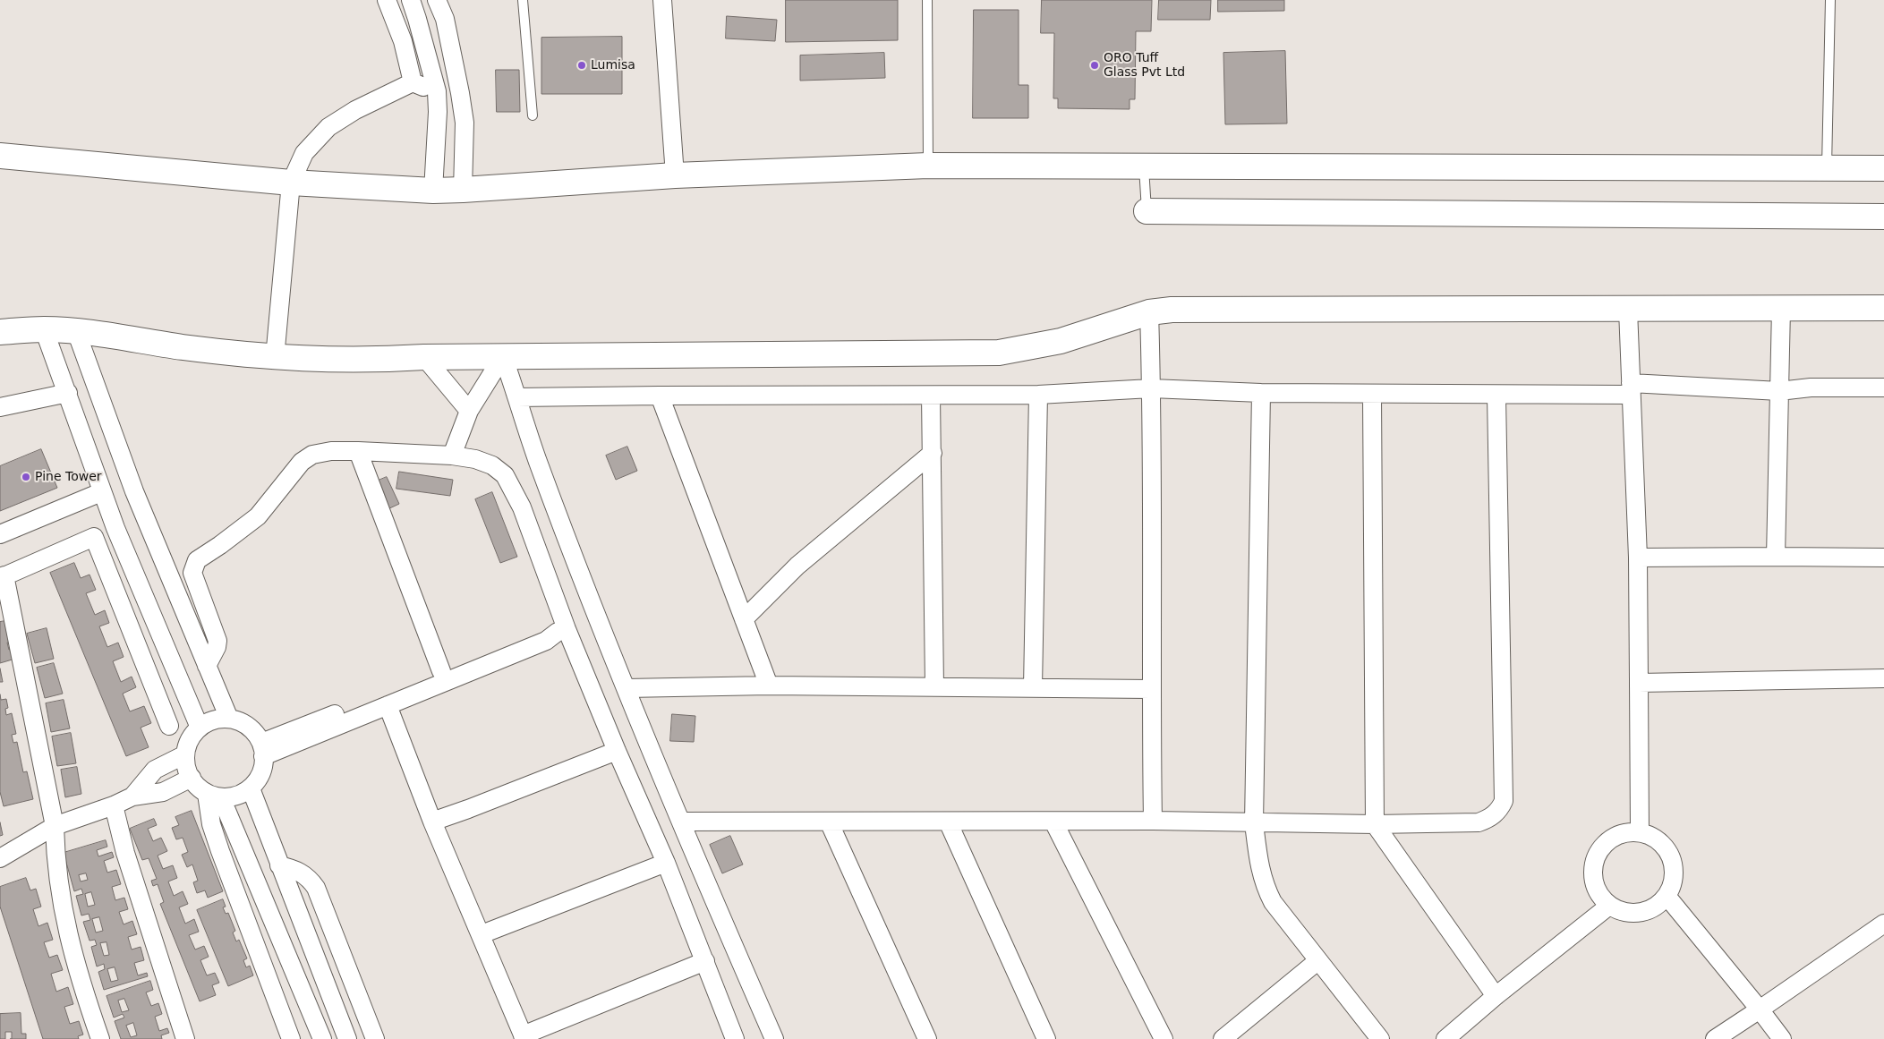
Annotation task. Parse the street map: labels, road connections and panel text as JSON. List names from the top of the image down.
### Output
{
  "places": ["Lumisa", "ORO Tuff Glass Pvt Ltd", "Pine Tower"]
}
